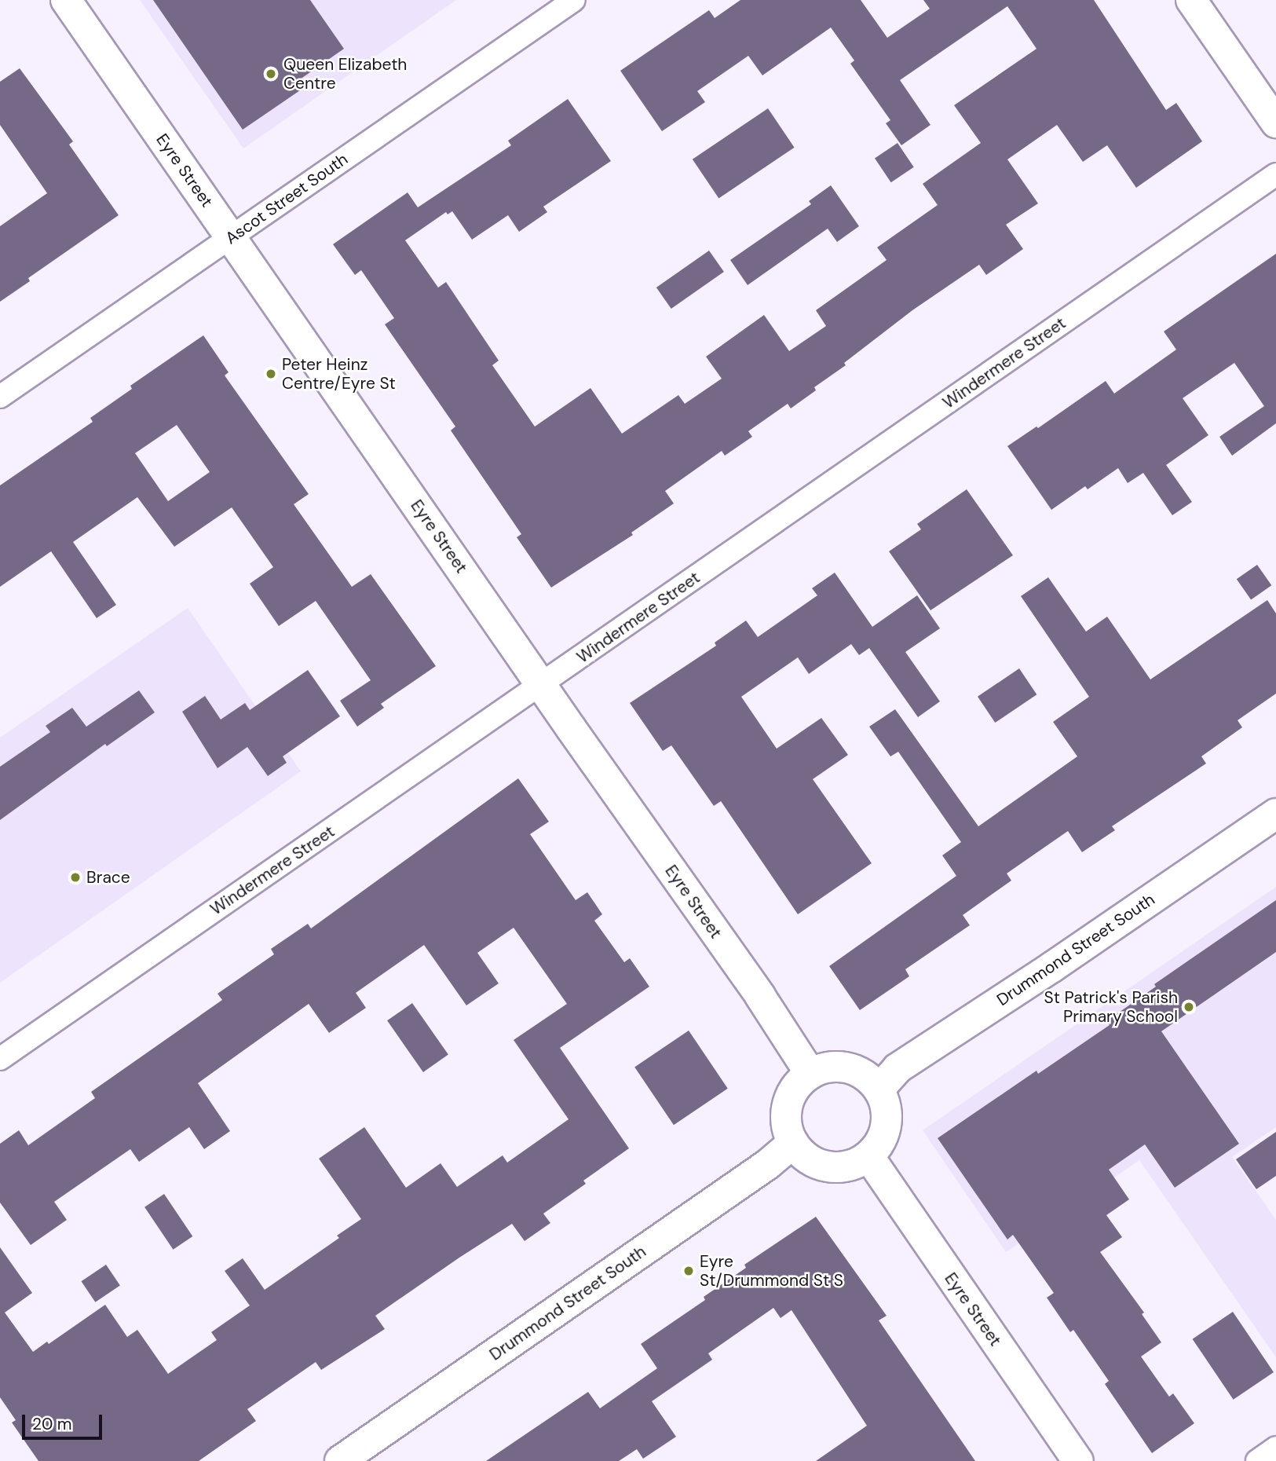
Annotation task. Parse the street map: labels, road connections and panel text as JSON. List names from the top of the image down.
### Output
{
  "streets": {
    "main road": ["Eyre Street", "Drummond Street South"],
    "street": ["Ascot Street South", "Windermere Street"]
  },
  "crossings": [
    ["Eyre Street", "Ascot Street South"],
    ["Eyre Street", "Windermere Street"],
    ["Eyre Street", "Drummond Street South"]
  ],
  "places": [
    "Queen Elizabeth Centre",
    "Peter Heinz Centre/Eyre St",
    "Brace",
    "St Patrick's Parish Primary School",
    "Eyre St/Drummond St S"
  ],
  "scale_bar": "20 m"
}
